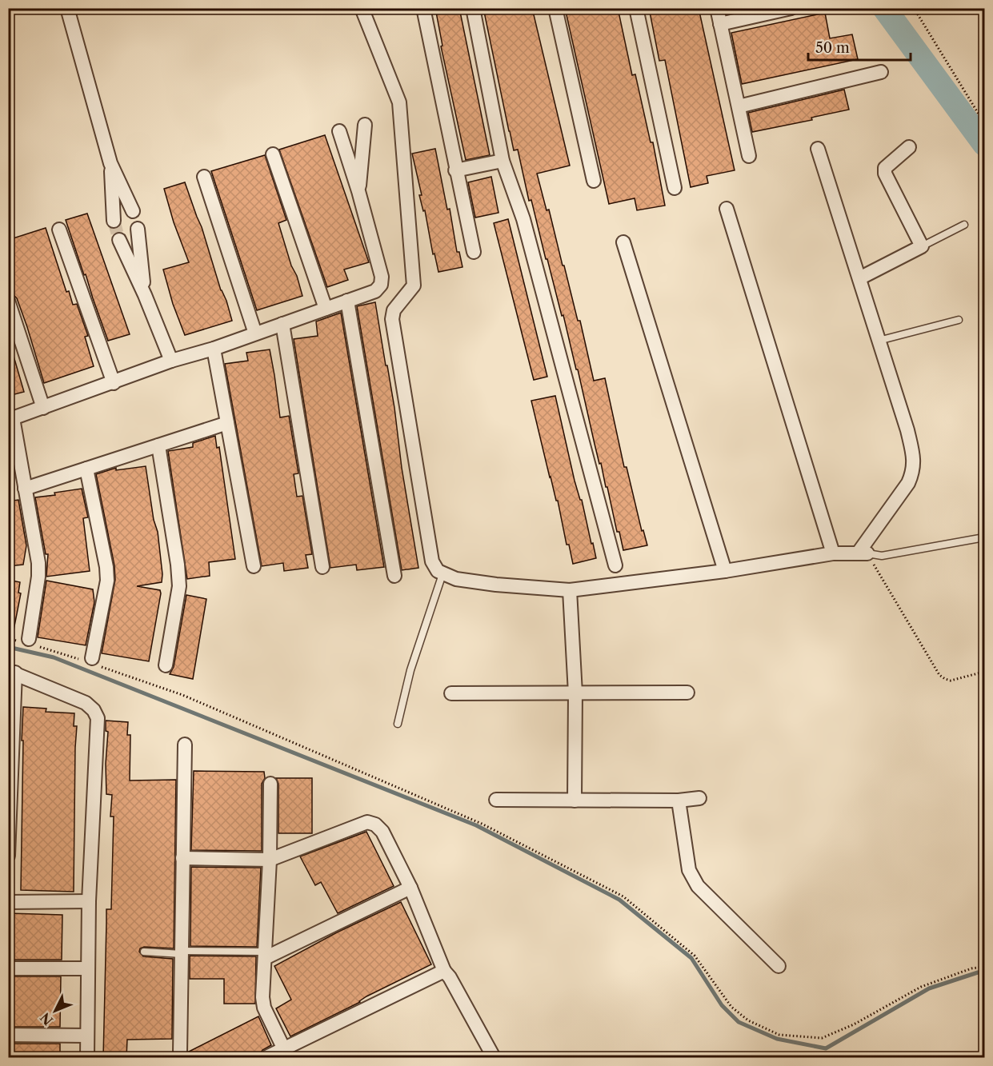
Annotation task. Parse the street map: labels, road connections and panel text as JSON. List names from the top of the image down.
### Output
{
  "scale_bar": "50 m",
  "north": "bottom left"
}
